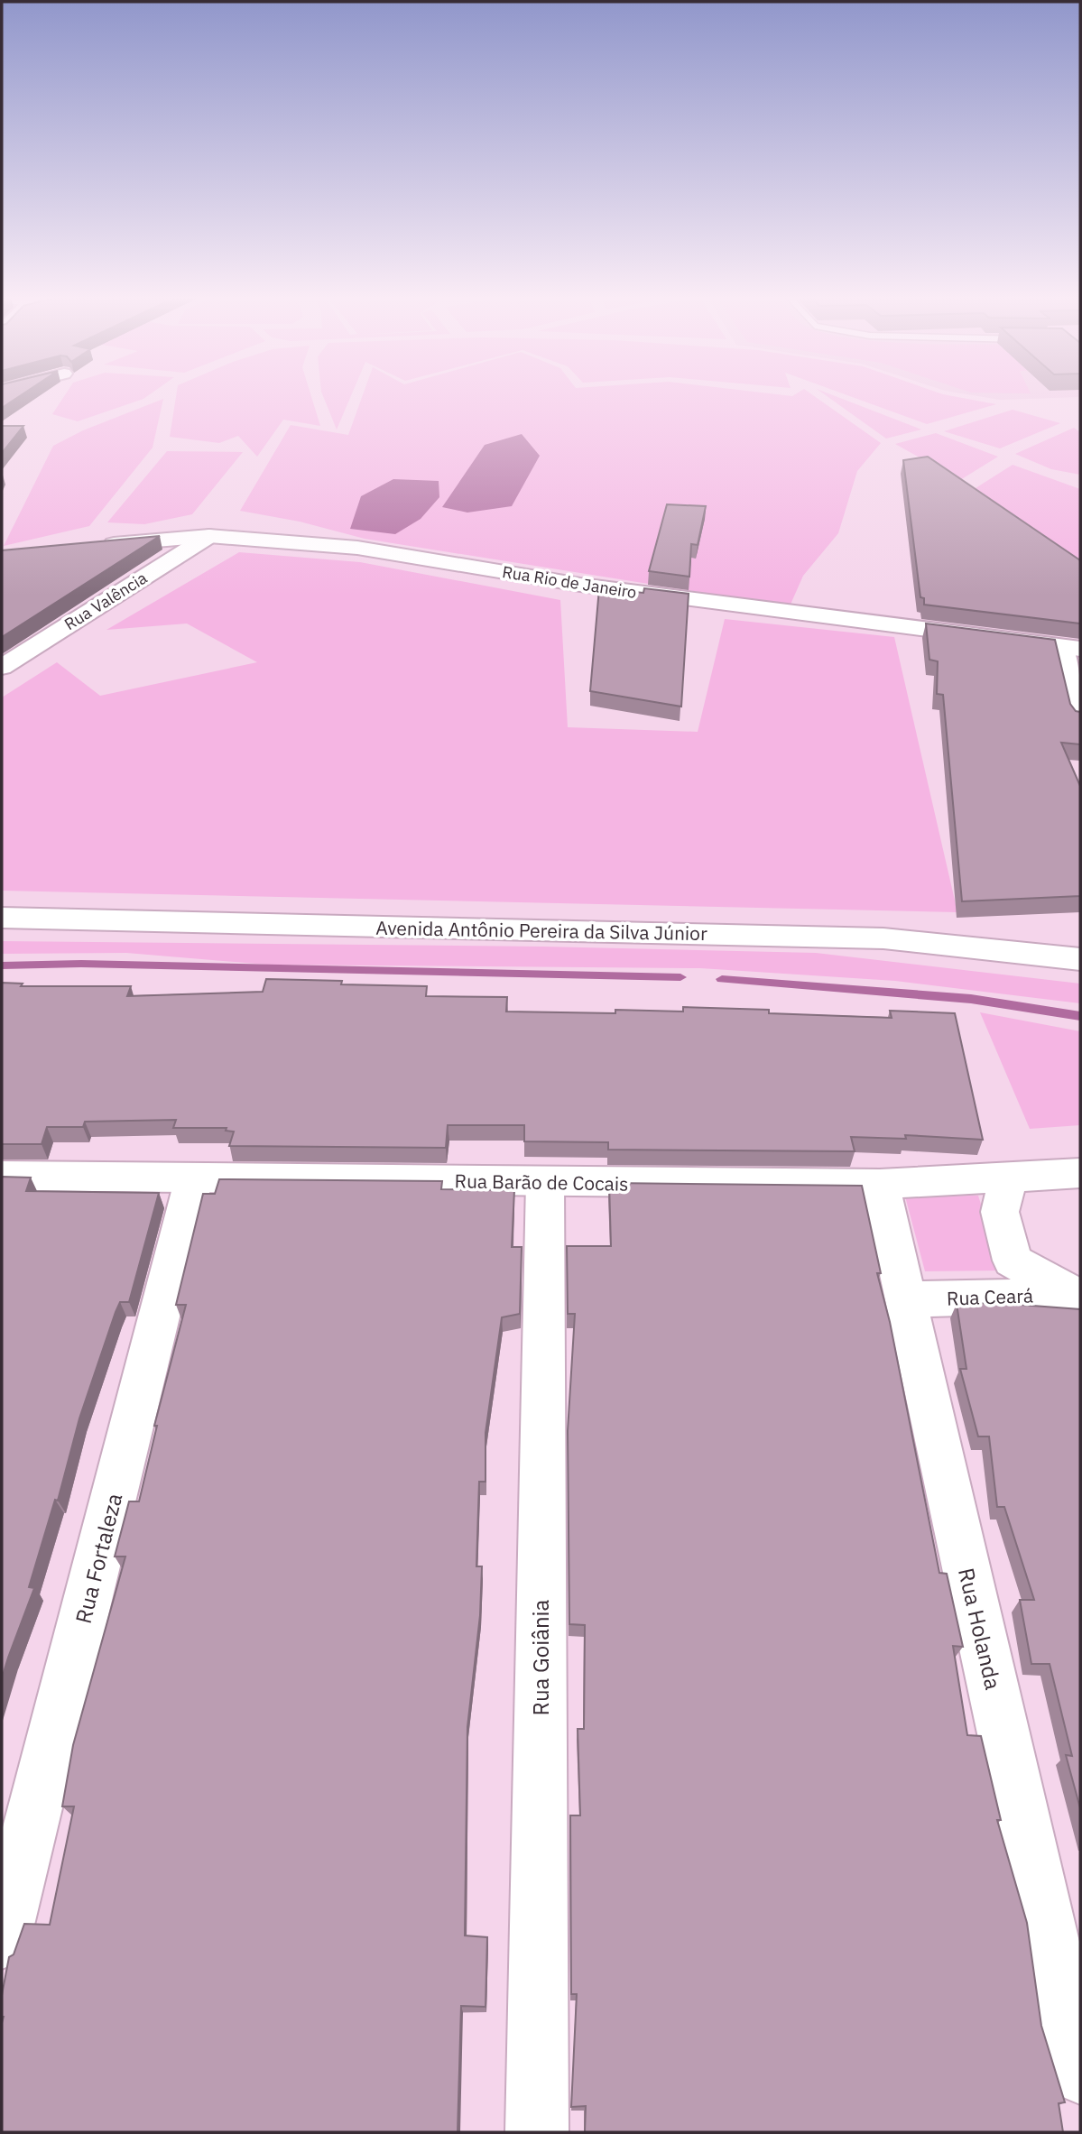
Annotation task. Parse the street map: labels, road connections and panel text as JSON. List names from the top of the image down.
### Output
{
  "streets": {
    "street": [
      "Rua Rio de Janeiro",
      "Rua Valência",
      "Avenida Antônio Pereira da Silva Júnior",
      "Rua Barão de Cocais",
      "Rua Ceará",
      "Rua Fortaleza",
      "Rua Holanda",
      "Rua Goiânia"
    ]
  },
  "crossings": [
    ["Rua Rio de Janeiro", "Rua Valência"],
    ["Rua Barão de Cocais", "Rua Ceará"],
    ["Rua Barão de Cocais", "Rua Fortaleza"],
    ["Rua Barão de Cocais", "Rua Holanda"],
    ["Rua Barão de Cocais", "Rua Goiânia"],
    ["Rua Ceará", "Rua Holanda"]
  ]
}
